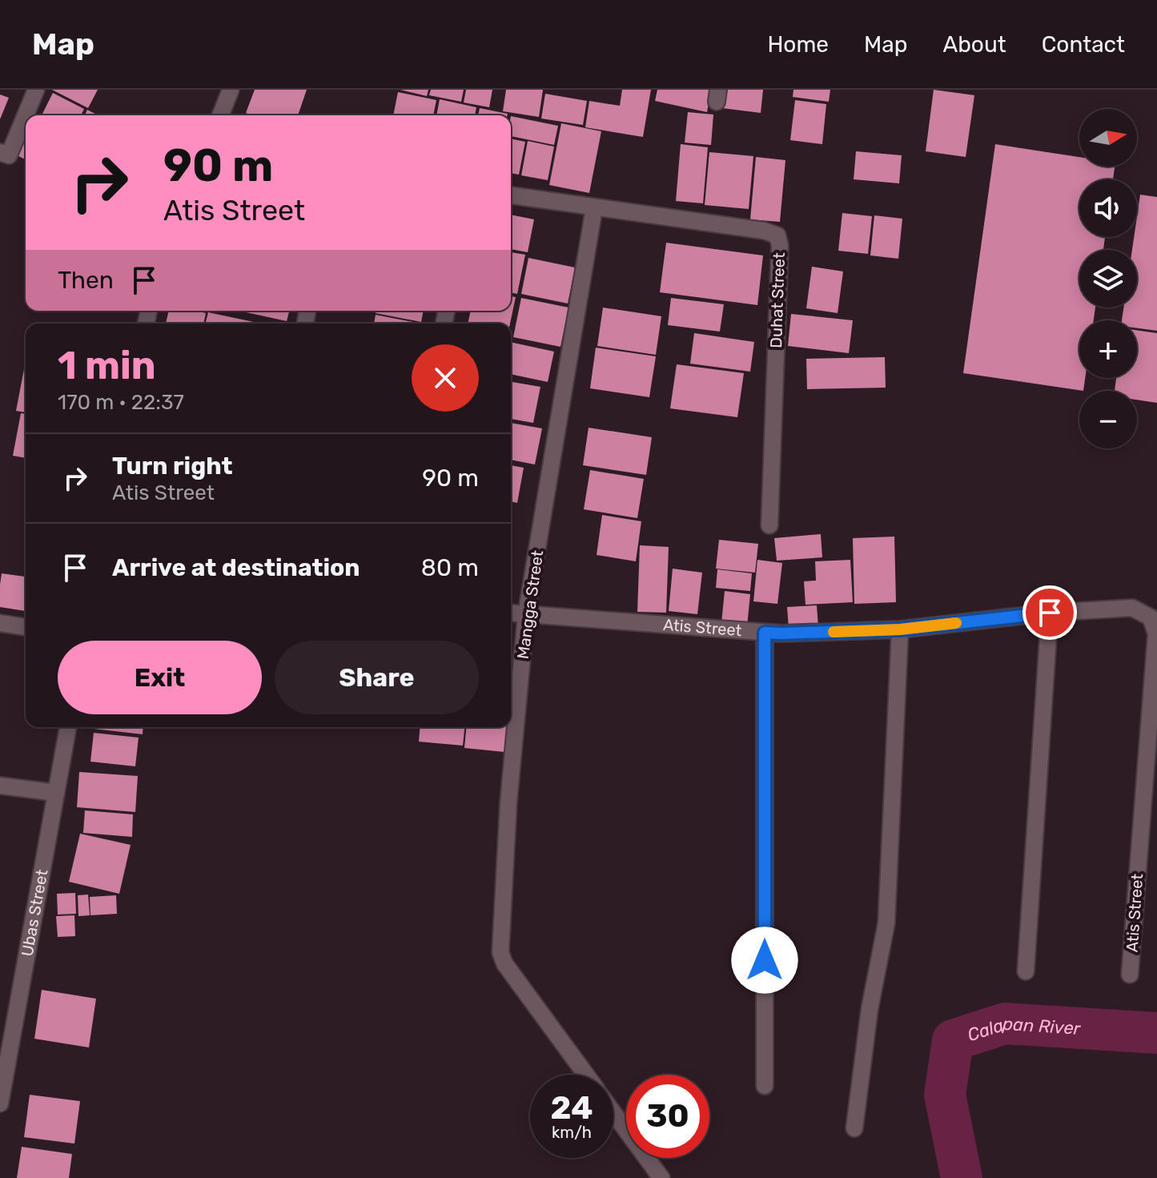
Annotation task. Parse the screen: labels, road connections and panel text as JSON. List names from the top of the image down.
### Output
{
  "streets": {
    "street": [
      "Duhat Street",
      "Mangga Street",
      "Atis Street",
      "Ubas Street"
    ]
  },
  "crossings": [
    ["Duhat Street", "Mangga Street"],
    ["Mangga Street", "Atis Street"]
  ],
  "water": ["Calapan River"],
  "north": "right",
  "page": {
    "header": "Map",
    "nav": [
      "Home",
      "Map",
      "About",
      "Contact"
    ],
    "map_buttons": ["+", "−"],
    "turn": ["90 m", "Atis Street"],
    "then": "Then",
    "heading": ["1 min", "170 m · 22:37"],
    "list": [
      {
        "name": "Turn right",
        "note": "Atis Street",
        "value": "90 m"
      },
      {
        "name": "Arrive at destination",
        "value": "80 m"
      }
    ],
    "buttons": ["Exit", "Share"],
    "speed": "24 km/h",
    "limit": "30"
  }
}
